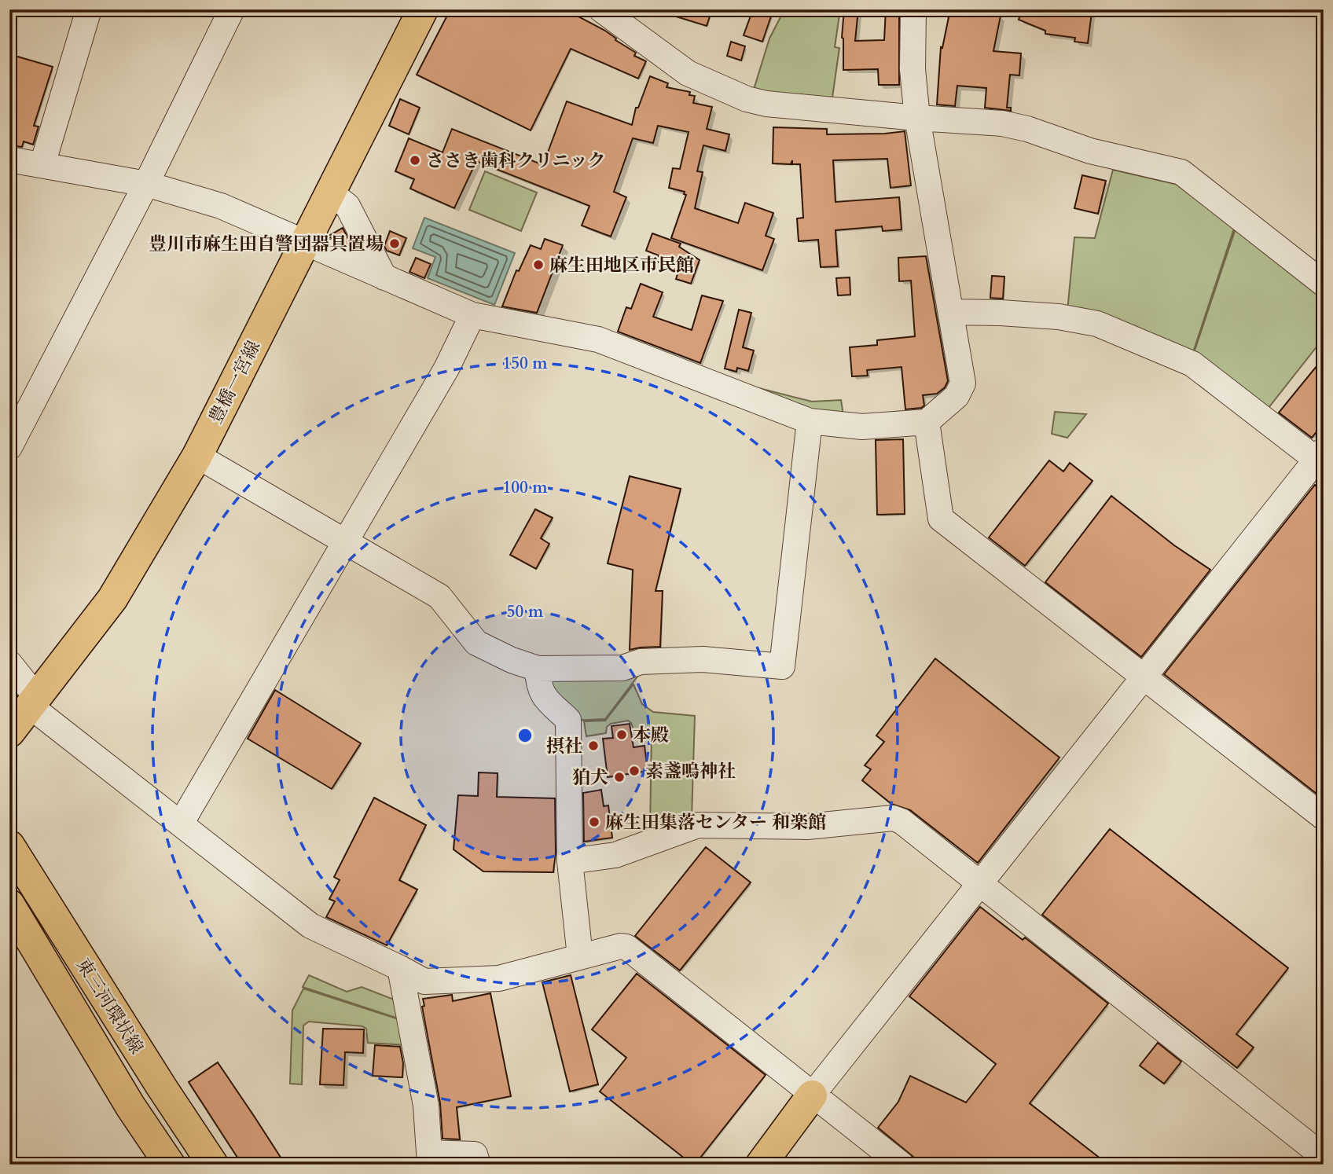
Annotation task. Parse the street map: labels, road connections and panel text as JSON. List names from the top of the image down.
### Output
{
  "streets": {
    "main road": ["豊橋一宮線", "東三河環状線"]
  },
  "places": [
    "ささき歯科クリニック",
    "豊川市麻生田自警団器具置場",
    "麻生田地区市民館",
    "本殿",
    "摂社",
    "素盞嗚神社",
    "狛犬",
    "麻生田集落センター 和楽館"
  ],
  "rings": ["150 m", "100 m", "50 m"]
}
